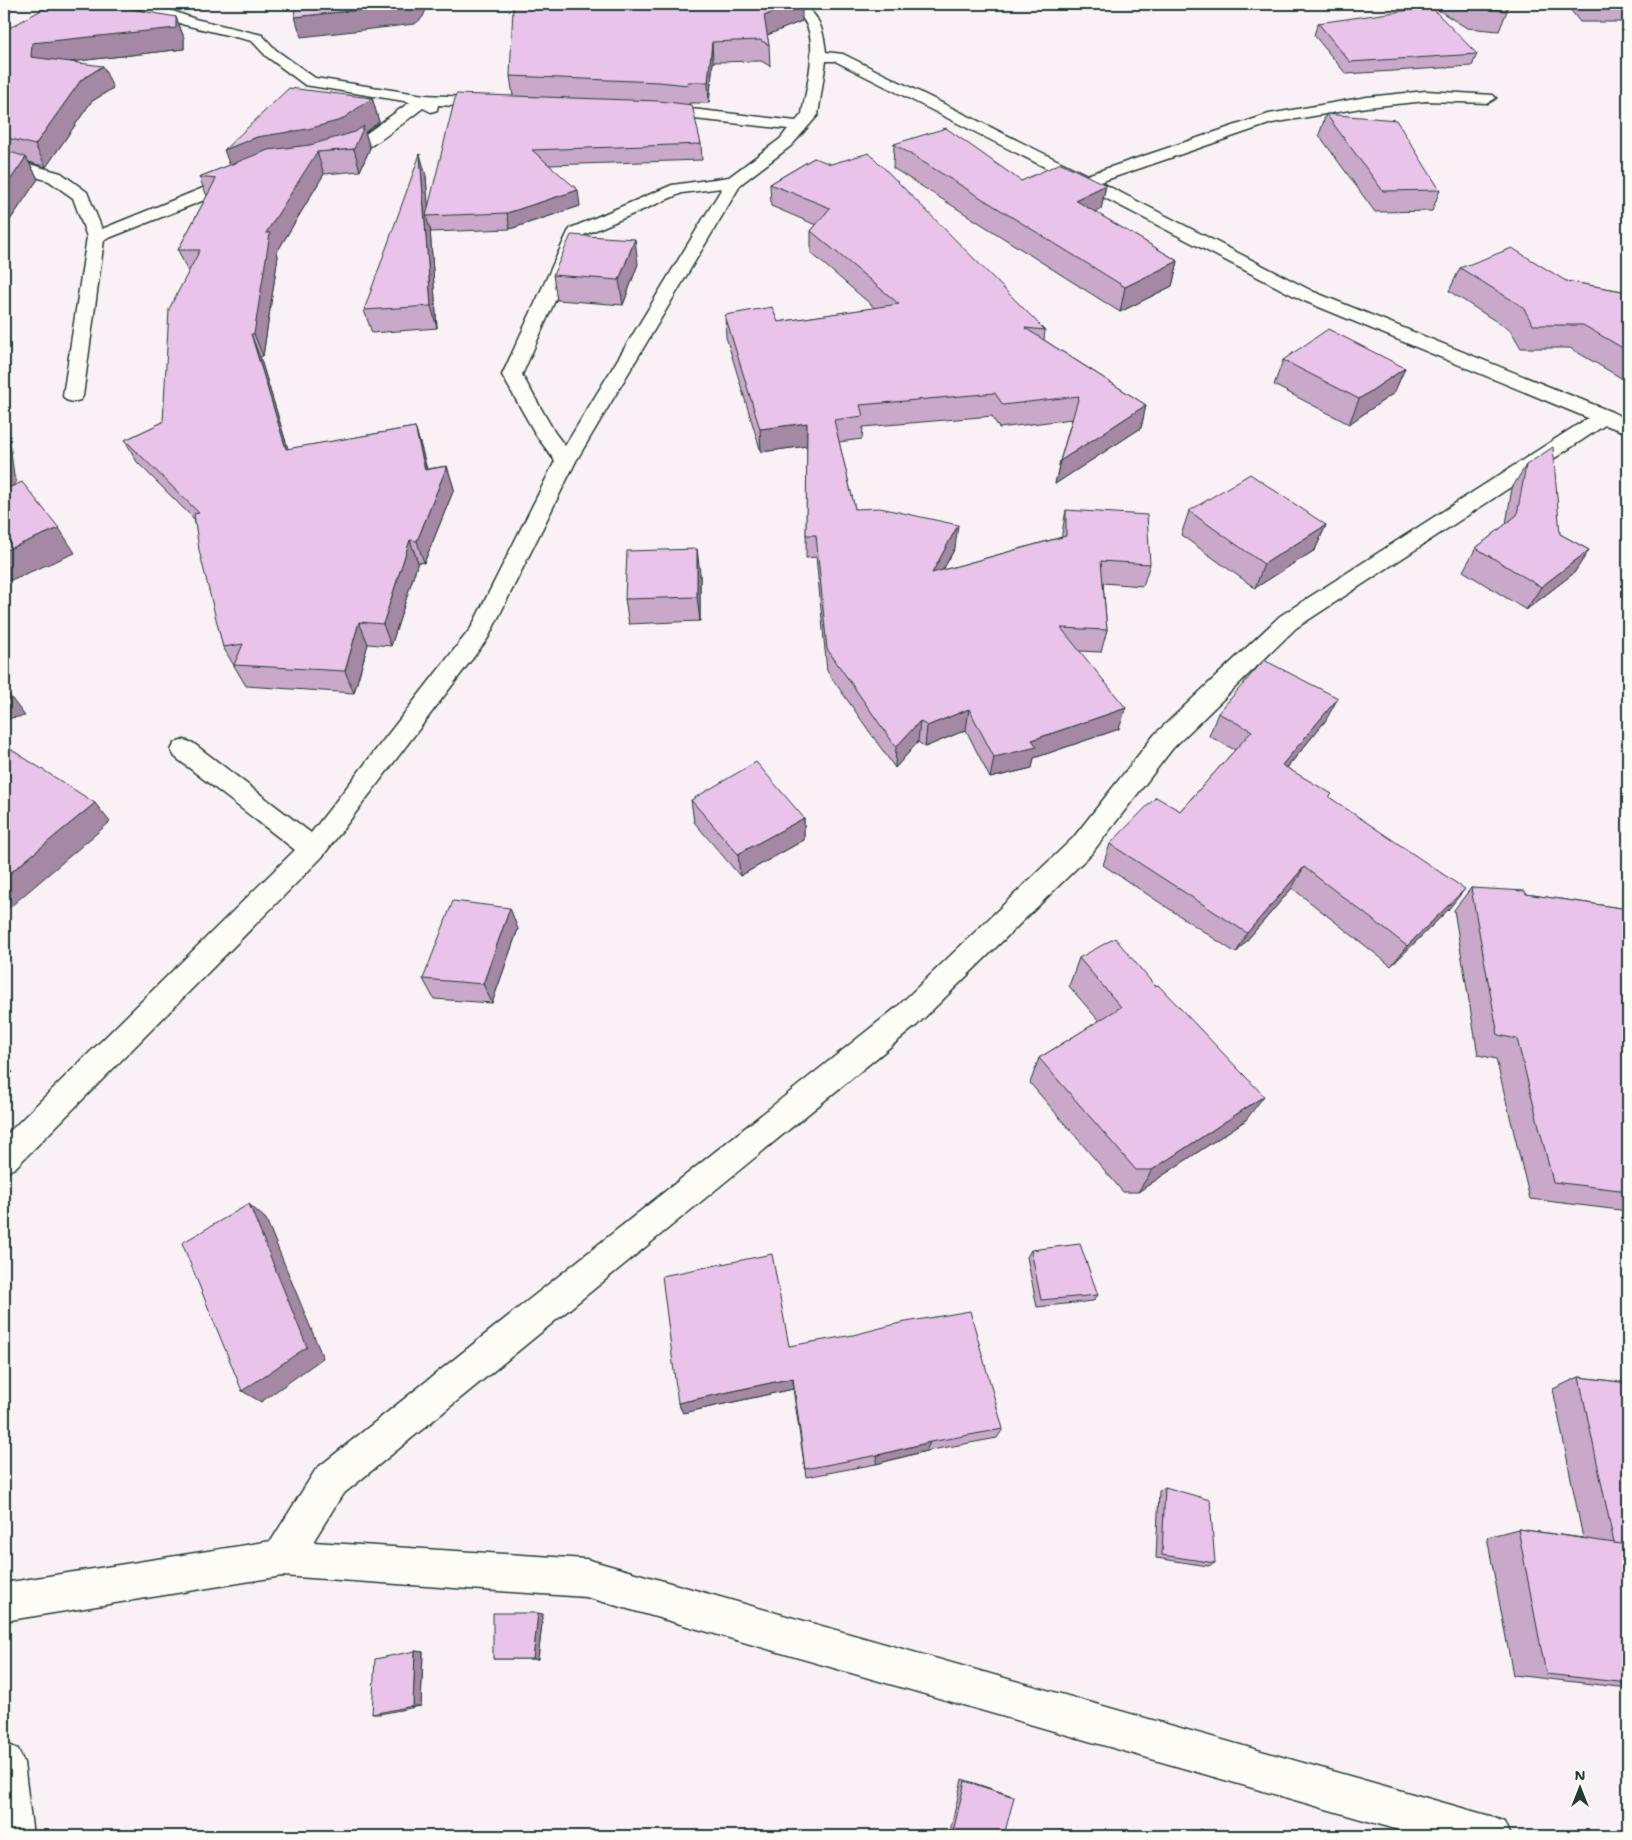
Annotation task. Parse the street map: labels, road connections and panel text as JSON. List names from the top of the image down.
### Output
{
  "north": "top"
}
